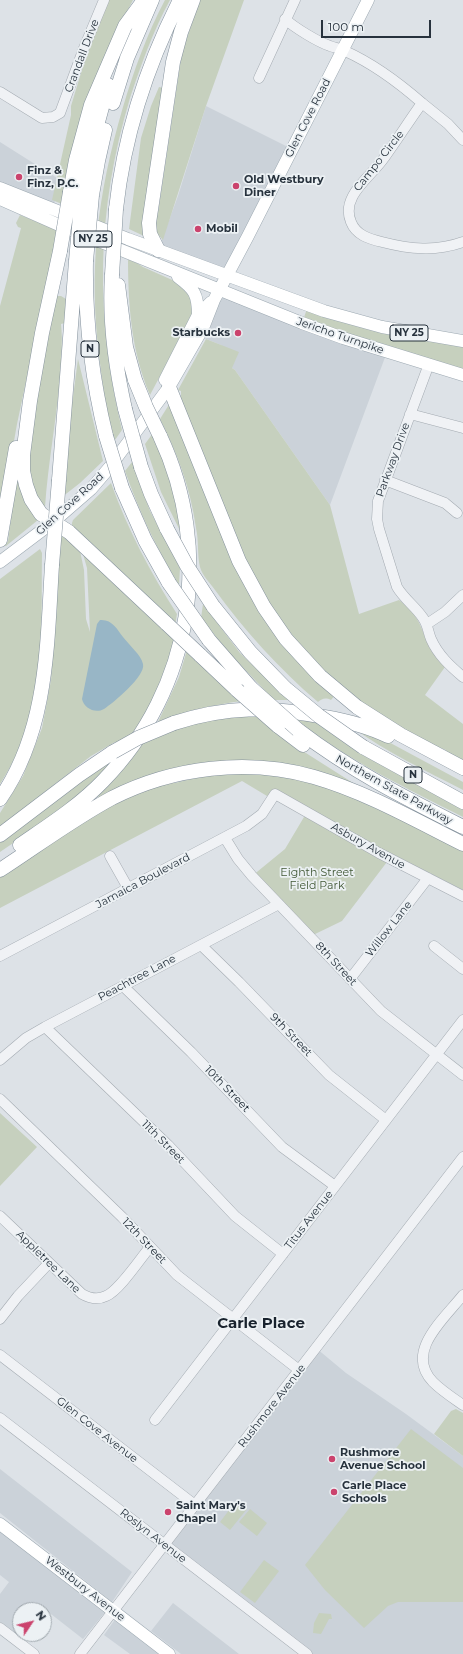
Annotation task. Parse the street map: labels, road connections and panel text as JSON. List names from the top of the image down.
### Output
{
  "streets": {
    "highway": ["N", "Northern State Parkway"],
    "main road": [
      "Glen Cove Road",
      "NY 25",
      "Jericho Turnpike",
      "Westbury Avenue"
    ],
    "street": [
      "Crandall Drive",
      "Campo Circle",
      "Parkway Drive",
      "Asbury Avenue",
      "Jamaica Boulevard",
      "Willow Lane",
      "8th Street",
      "Peachtree Lane",
      "9th Street",
      "10th Street",
      "11th Street",
      "Titus Avenue",
      "12th Street",
      "Appletree Lane",
      "Rushmore Avenue",
      "Glen Cove Avenue",
      "Roslyn Avenue"
    ]
  },
  "crossings": [
    ["Glen Cove Road", "NY 25"],
    ["Glen Cove Road", "Jericho Turnpike"],
    ["NY 25", "Jericho Turnpike"],
    ["Jericho Turnpike", "Parkway Drive"],
    ["Asbury Avenue", "Jamaica Boulevard"],
    ["Asbury Avenue", "Willow Lane"],
    ["Jamaica Boulevard", "8th Street"],
    ["Willow Lane", "8th Street"],
    ["8th Street", "Peachtree Lane"],
    ["8th Street", "Titus Avenue"],
    ["Peachtree Lane", "9th Street"],
    ["Peachtree Lane", "10th Street"],
    ["Peachtree Lane", "11th Street"],
    ["9th Street", "Titus Avenue"],
    ["10th Street", "Titus Avenue"],
    ["11th Street", "Titus Avenue"],
    ["Titus Avenue", "12th Street"],
    ["12th Street", "Appletree Lane"],
    ["12th Street", "Rushmore Avenue"],
    ["Rushmore Avenue", "Glen Cove Avenue"],
    ["Rushmore Avenue", "Roslyn Avenue"],
    ["Rushmore Avenue", "Westbury Avenue"]
  ],
  "districts": ["Carle Place"],
  "parks": ["Eighth Street Field Park"],
  "places": [
    "Finz & Finz, P.C.",
    "Old Westbury Diner",
    "Mobil",
    "Starbucks",
    "Rushmore Avenue School",
    "Carle Place Schools",
    "Saint Mary's Chapel"
  ],
  "scale_bar": "100 m",
  "north": "top right"
}
